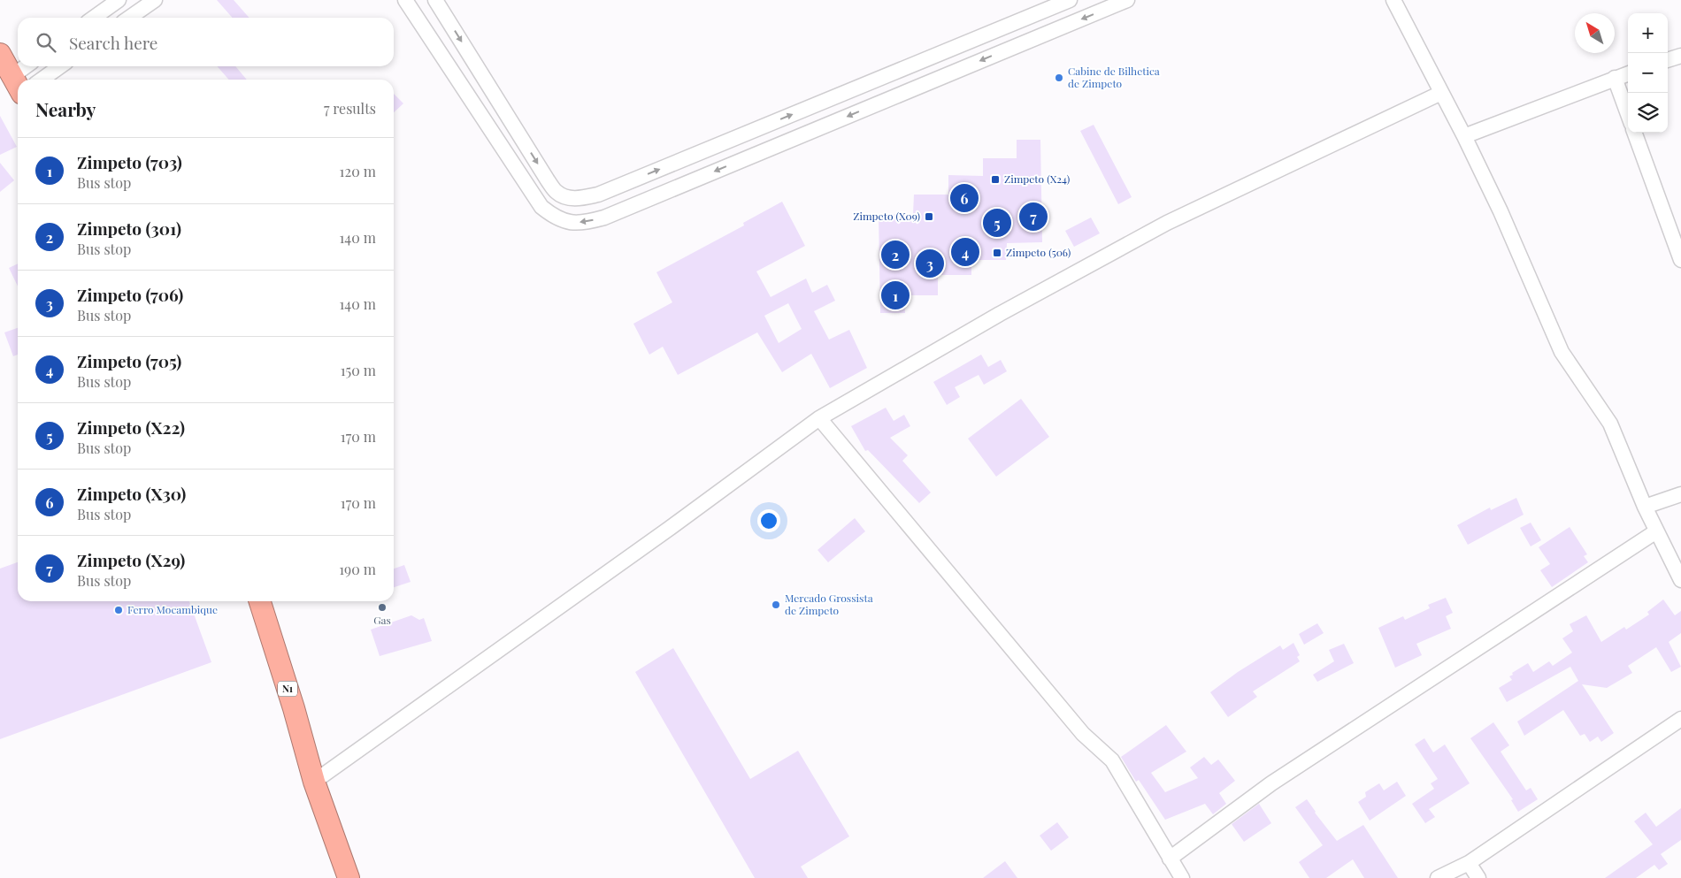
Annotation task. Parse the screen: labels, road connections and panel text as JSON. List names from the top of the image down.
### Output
{
  "streets": {
    "highway": ["N1"]
  },
  "places": {
    "other": [
      "Cabine de Bilhetica de Zimpeto",
      "Mercado Grossista de Zimpeto",
      "Gas",
      "Ferro Mocambique"
    ],
    "transit": ["Zimpeto (X24)", "Zimpeto (X09)", "Zimpeto (506)"]
  },
  "north": "top left",
  "page": {
    "map_buttons": ["+", "−"],
    "search": "Search here",
    "heading": ["Nearby", "7 results"],
    "list": [
      {
        "mark": "1",
        "name": "Zimpeto (703)",
        "note": "Bus stop",
        "value": "120 m"
      },
      {
        "mark": "2",
        "name": "Zimpeto (301)",
        "note": "Bus stop",
        "value": "140 m"
      },
      {
        "mark": "3",
        "name": "Zimpeto (706)",
        "note": "Bus stop",
        "value": "140 m"
      },
      {
        "mark": "4",
        "name": "Zimpeto (705)",
        "note": "Bus stop",
        "value": "150 m"
      },
      {
        "mark": "5",
        "name": "Zimpeto (X22)",
        "note": "Bus stop",
        "value": "170 m"
      },
      {
        "mark": "6",
        "name": "Zimpeto (X30)",
        "note": "Bus stop",
        "value": "170 m"
      },
      {
        "mark": "7",
        "name": "Zimpeto (X29)",
        "note": "Bus stop",
        "value": "190 m"
      }
    ],
    "pins": [
      "6",
      "7",
      "5",
      "4",
      "2",
      "3",
      "1"
    ]
  }
}
